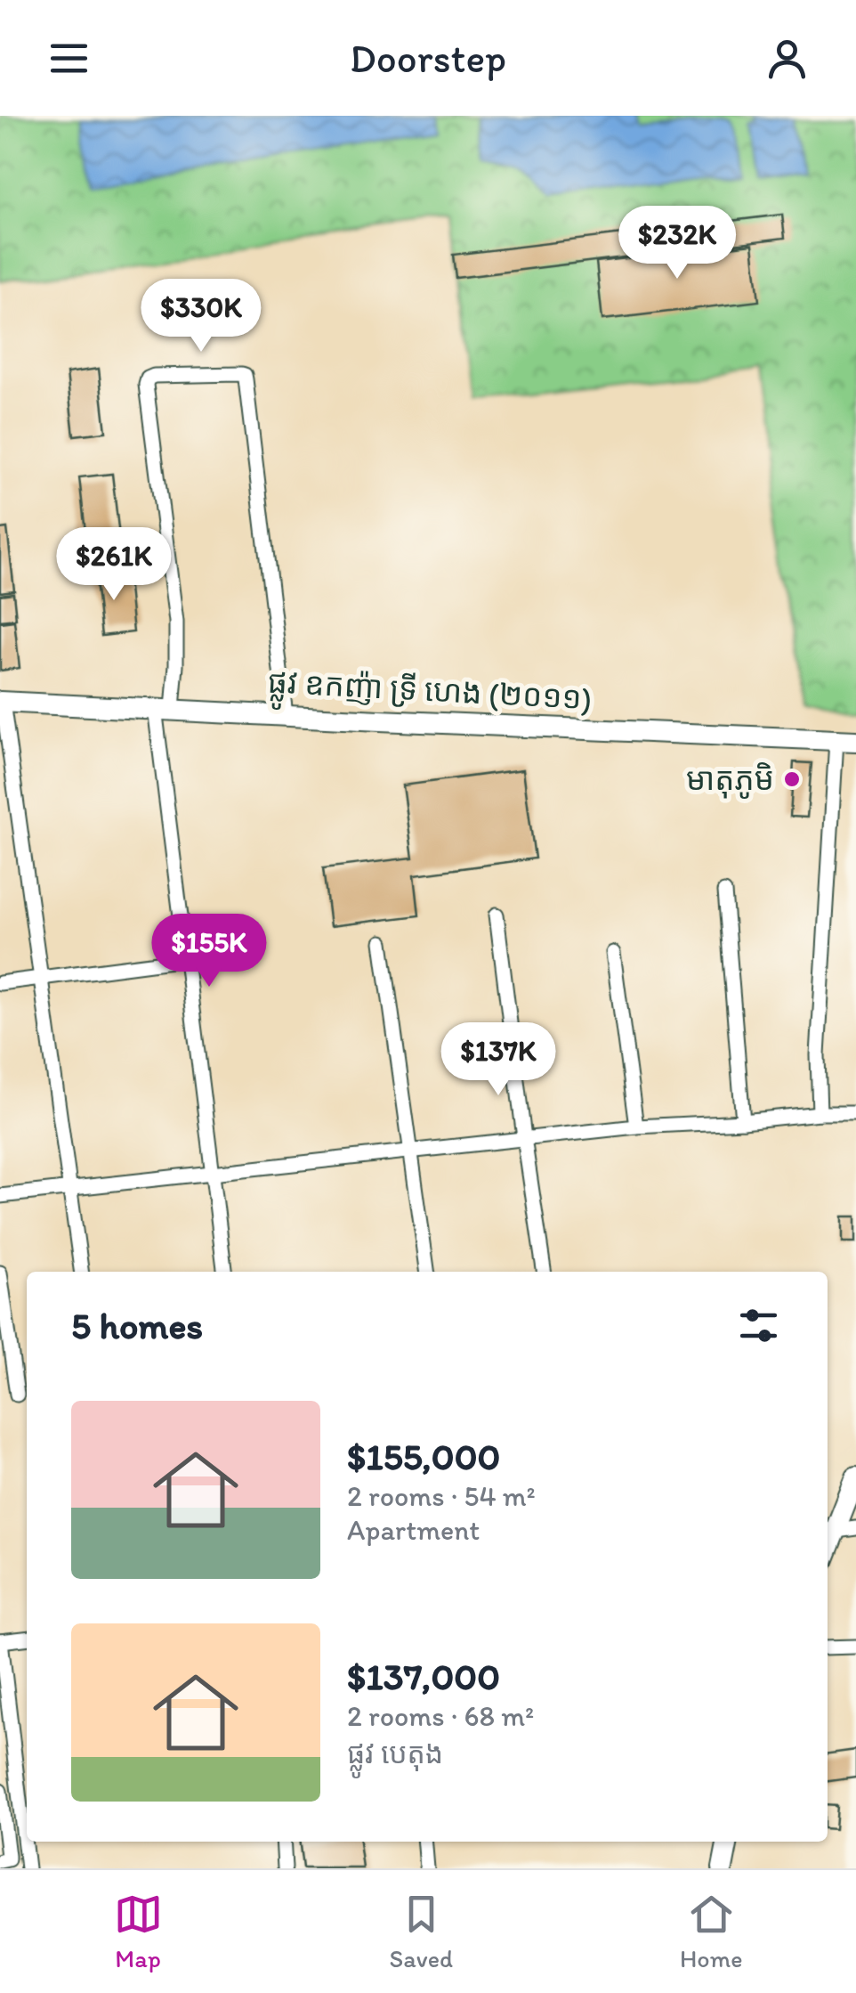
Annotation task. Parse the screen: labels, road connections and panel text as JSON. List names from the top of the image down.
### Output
{
  "streets": {
    "main road": ["ផ្លូវ ឧកញ៉ា ទ្រី ហេង (២០១១)"]
  },
  "places": ["មាតុភូមិ"],
  "page": {
    "header": "Doorstep",
    "price": [
      "$232K",
      "$330K",
      "$261K",
      "$155K",
      "$137K"
    ],
    "heading": "5 homes",
    "list": [
      {
        "name": "$155,000",
        "note": "2 rooms · 54 m² · Apartment"
      },
      {
        "name": "$137,000",
        "note": "2 rooms · 68 m² · ផ្លូវ បេតុង"
      }
    ],
    "tabs": ["Map", "Saved", "Home"]
  }
}
